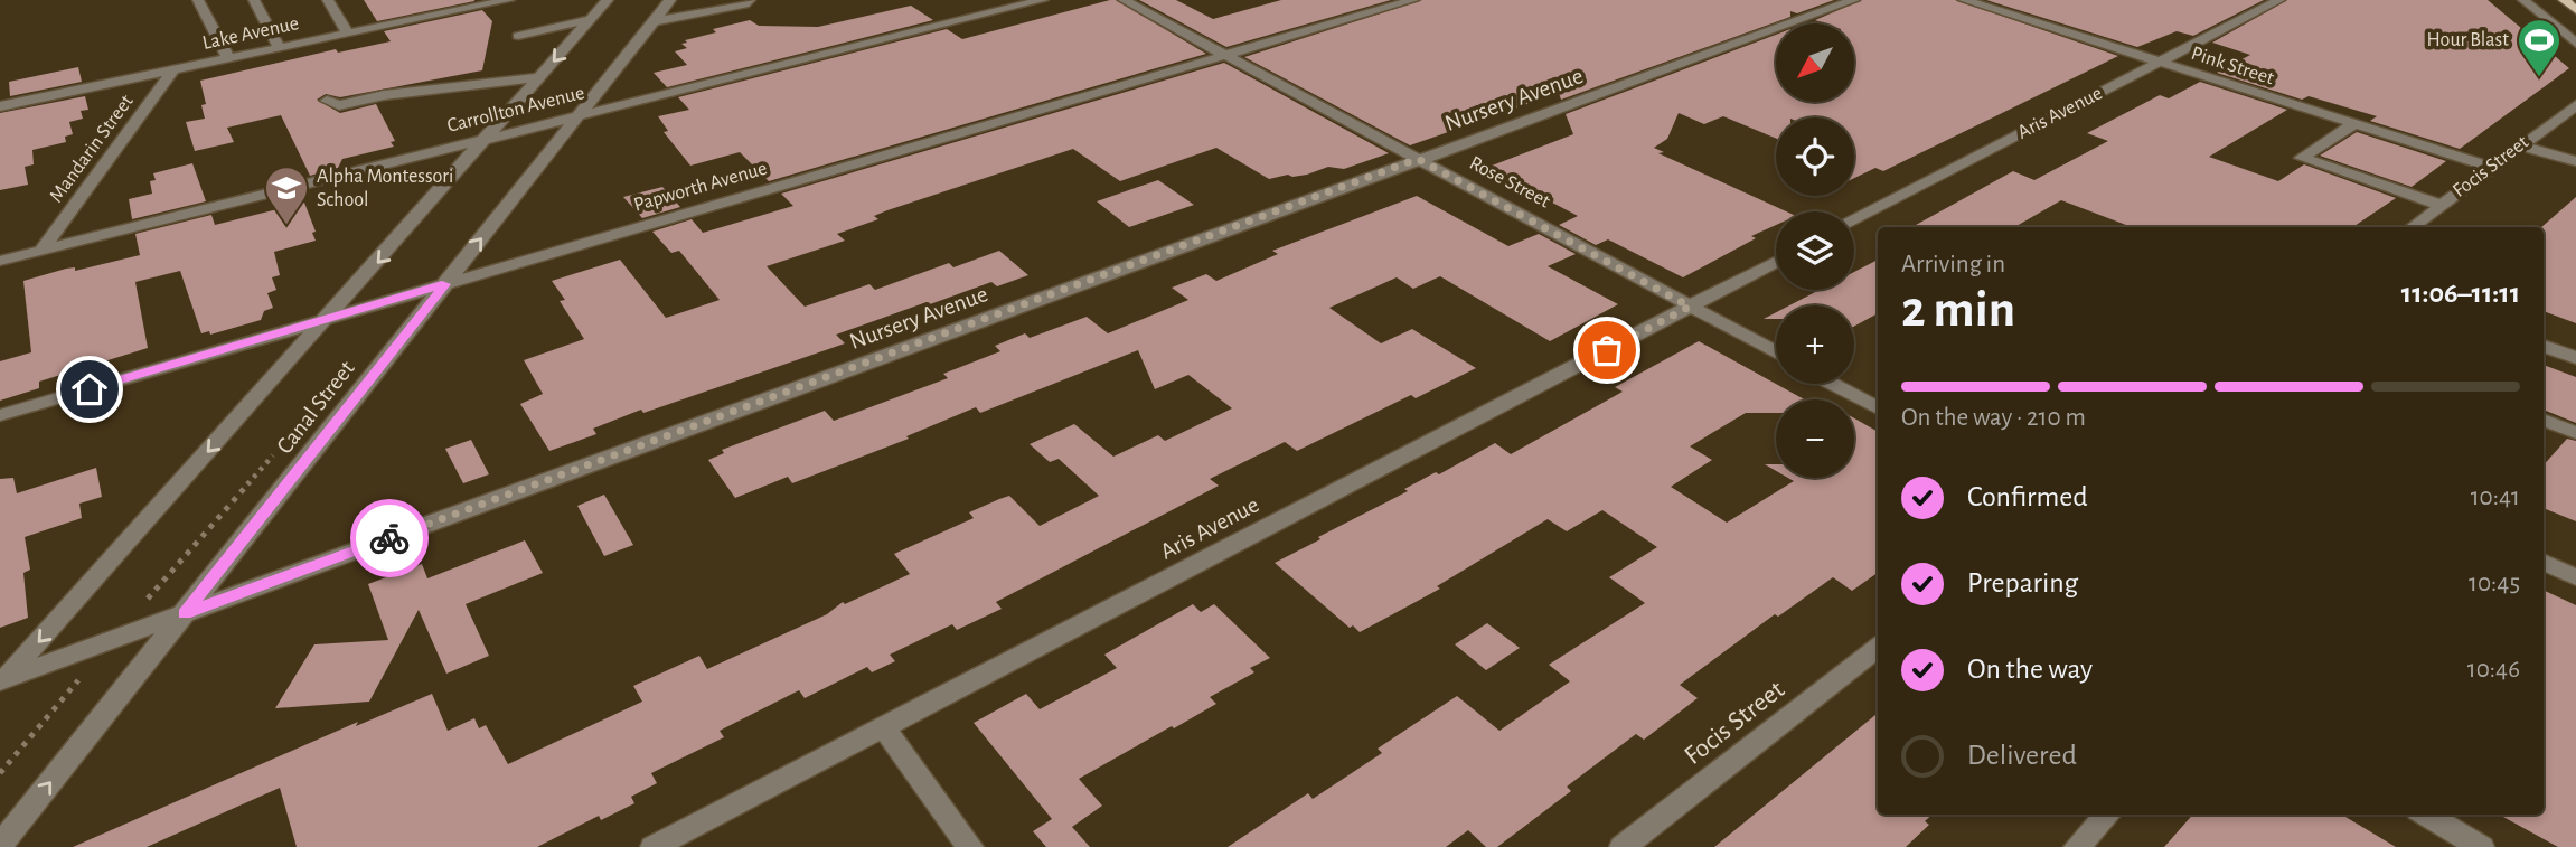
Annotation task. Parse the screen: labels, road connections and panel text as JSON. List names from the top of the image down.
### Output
{
  "streets": {
    "street": [
      "Lake Avenue",
      "Pink Street",
      "Nursery Avenue",
      "Carrollton Avenue",
      "Aris Avenue",
      "Mandarin Street",
      "Focis Street",
      "Rose Street",
      "Papworth Avenue",
      "Canal Street"
    ]
  },
  "crossings": [
    ["Lake Avenue", "Mandarin Street"],
    ["Pink Street", "Aris Avenue"],
    ["Pink Street", "Focis Street"],
    ["Nursery Avenue", "Rose Street"],
    ["Nursery Avenue", "Canal Street"],
    ["Carrollton Avenue", "Mandarin Street"],
    ["Carrollton Avenue", "Canal Street"],
    ["Aris Avenue", "Rose Street"],
    ["Rose Street", "Papworth Avenue"],
    ["Papworth Avenue", "Canal Street"]
  ],
  "places": {
    "sports": ["Hour Blast"],
    "school or university": ["Alpha Montessori School"]
  },
  "north": "bottom left",
  "page": {
    "map_buttons": ["+", "−"],
    "heading": ["2 min", "Arriving in", "11:06–11:11"],
    "bar": "On the way · 210 m",
    "list": [
      ["Confirmed", "10:41"],
      ["Preparing", "10:45"],
      ["On the way", "10:46"],
      "Delivered"
    ]
  }
}
